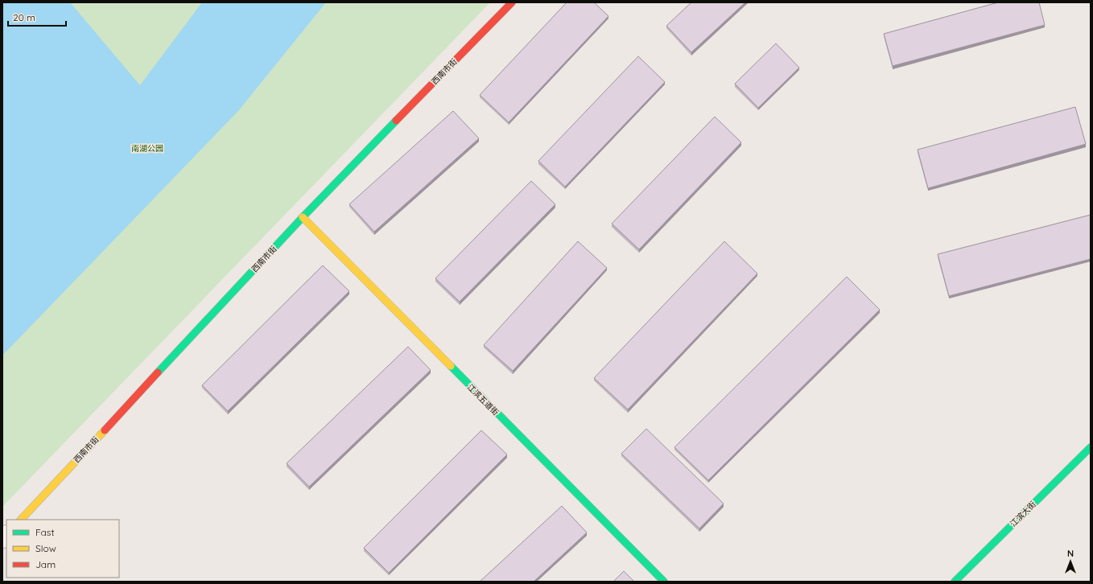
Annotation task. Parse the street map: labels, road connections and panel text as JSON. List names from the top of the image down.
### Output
{
  "streets": {
    "street": ["西南市街", "江滨五道街", "江滨大街"]
  },
  "crossings": [
    ["西南市街", "江滨五道街"]
  ],
  "parks": ["南湖公园"],
  "legend": ["Fast", "Slow", "Jam"],
  "scale_bar": "20 m",
  "north": "top"
}
